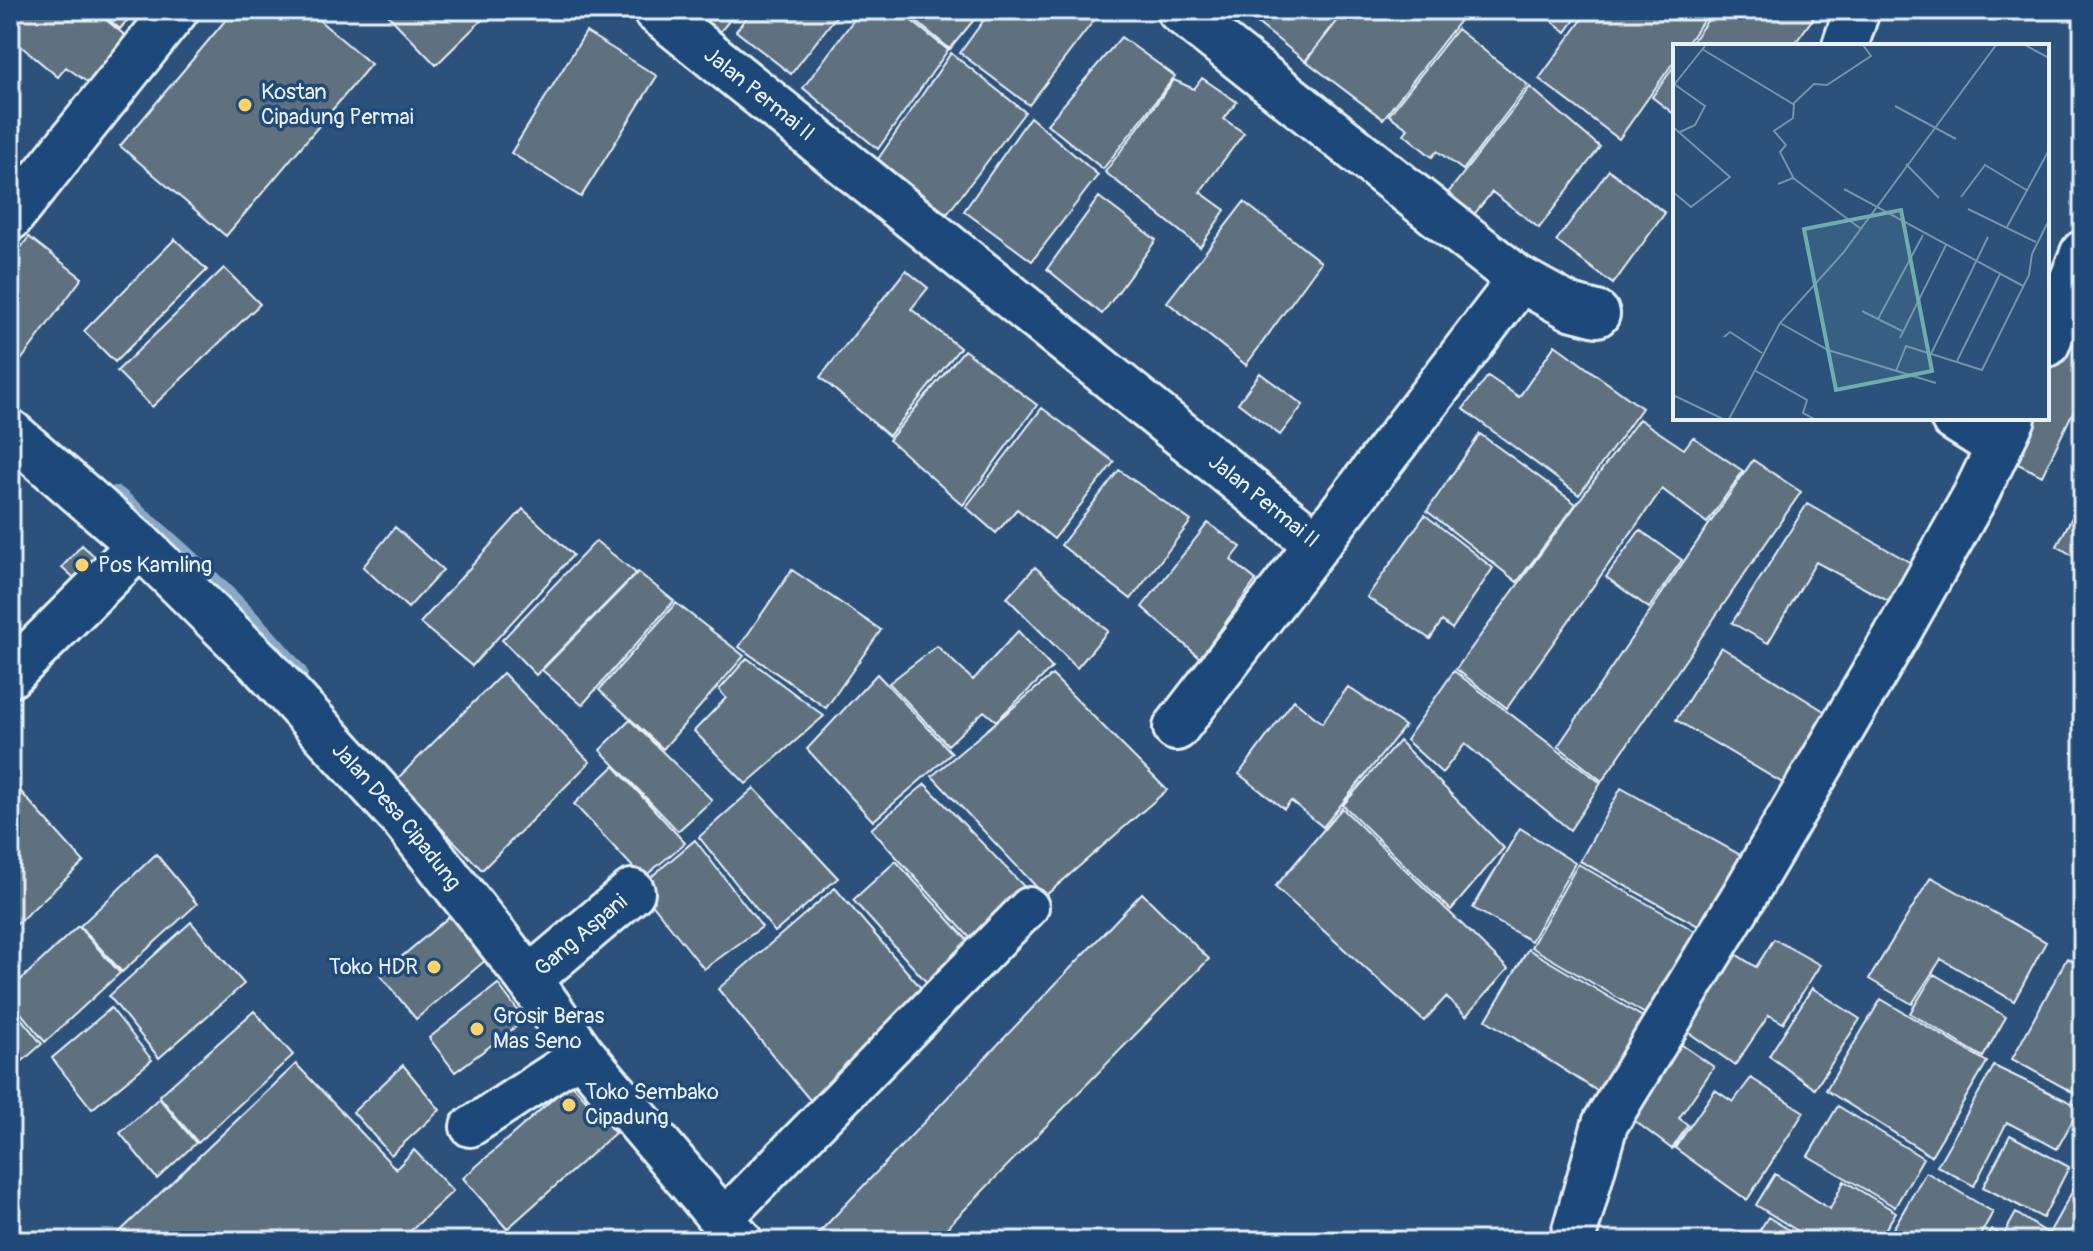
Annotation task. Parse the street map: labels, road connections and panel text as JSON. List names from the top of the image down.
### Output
{
  "streets": {
    "street": ["Jalan Permai II", "Jalan Desa Cipadung", "Gang Aspani"]
  },
  "crossings": [
    ["Jalan Desa Cipadung", "Gang Aspani"]
  ],
  "places": [
    "Kostan Cipadung Permai",
    "Pos Kamling",
    "Toko HDR",
    "Grosir Beras Mas Seno",
    "Toko Sembako Cipadung"
  ]
}
